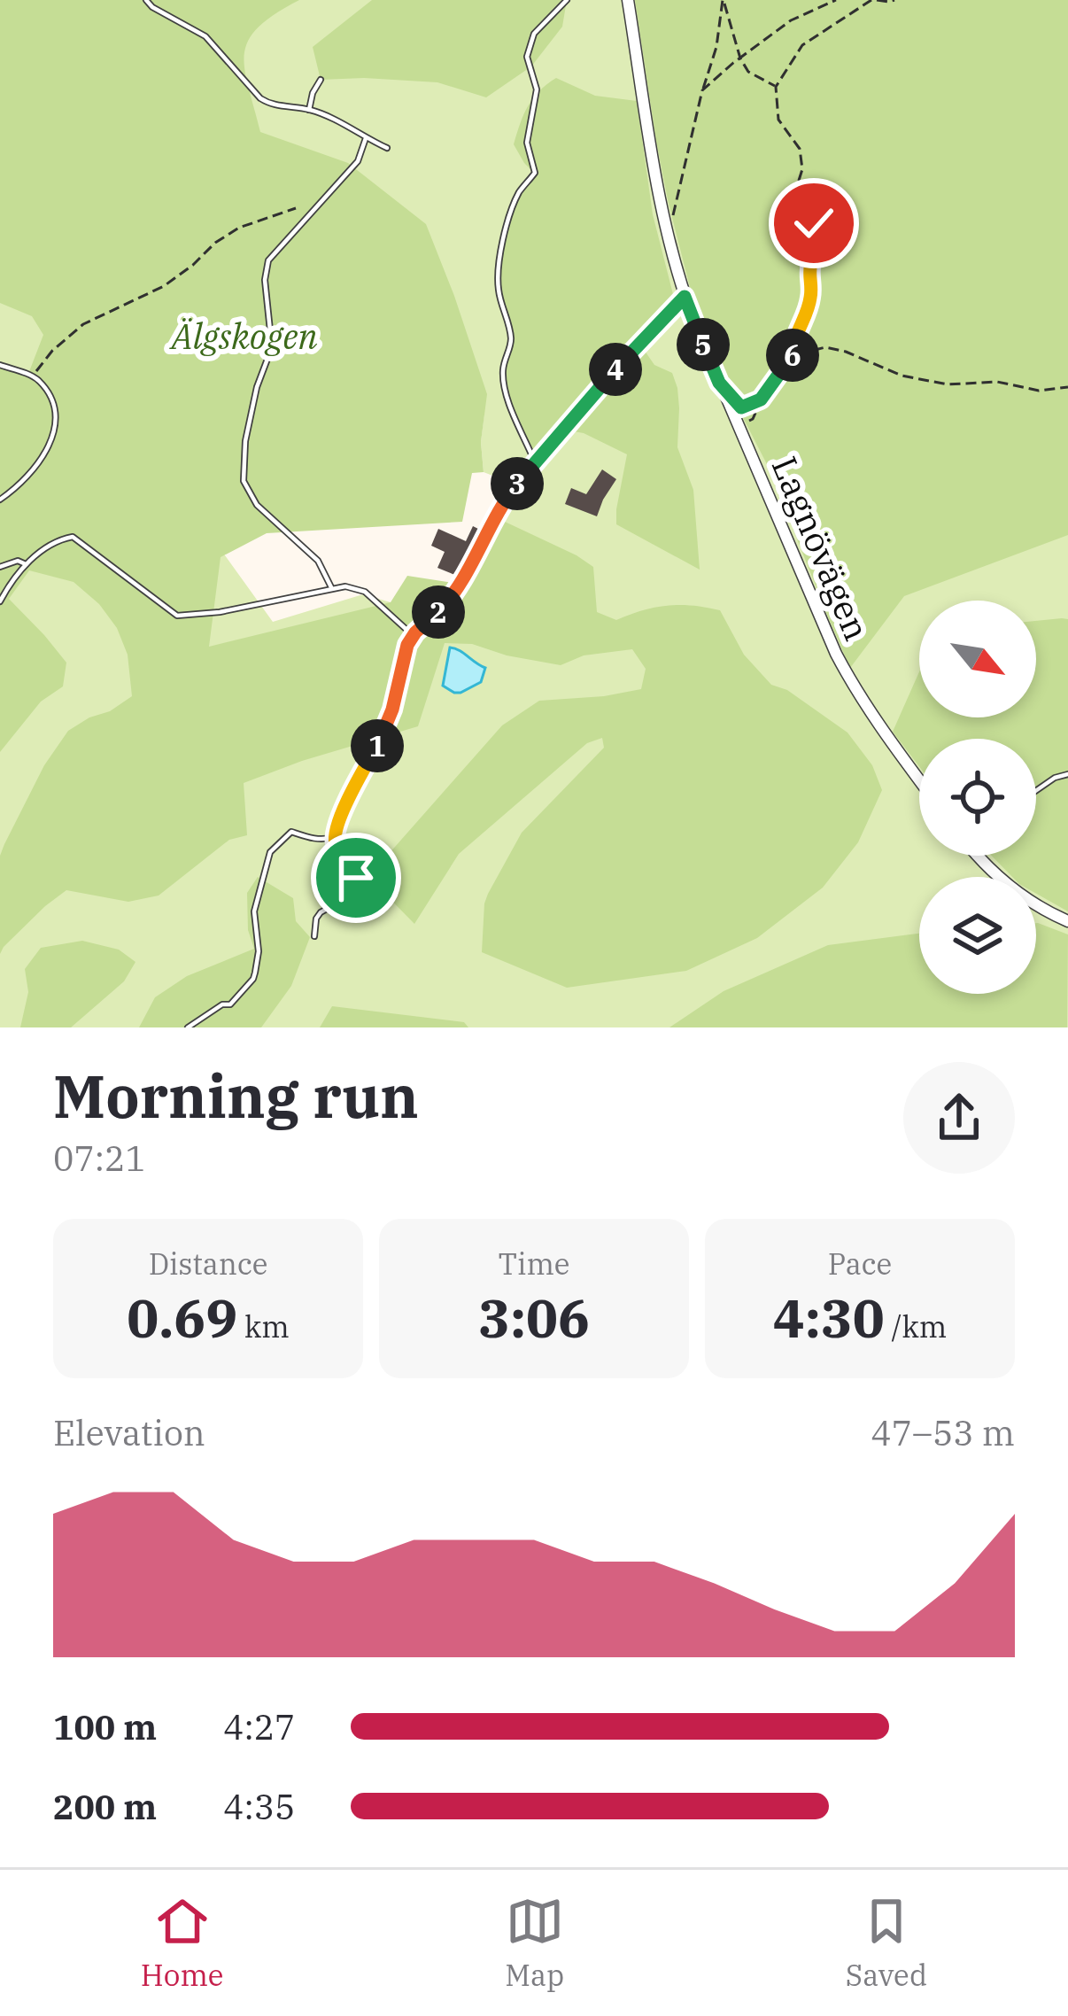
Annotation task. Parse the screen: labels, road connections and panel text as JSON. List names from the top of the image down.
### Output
{
  "streets": {
    "street": ["Lagnövägen"]
  },
  "parks": ["Älgskogen"],
  "north": "bottom right",
  "page": {
    "pins": [
      "5",
      "6",
      "4",
      "3",
      "2",
      "1"
    ],
    "heading": ["Morning run", "07:21"],
    "stats": [
      ["Distance", "0.69 km"],
      ["Time", "3:06"],
      ["Pace", "4:30 /km"]
    ],
    "chart": ["Elevation", "47–53 m"],
    "list": [
      {
        "name": "100 m",
        "note": "4:27"
      },
      {
        "name": "200 m",
        "note": "4:35"
      }
    ],
    "tabs": ["Home", "Map", "Saved"]
  }
}
